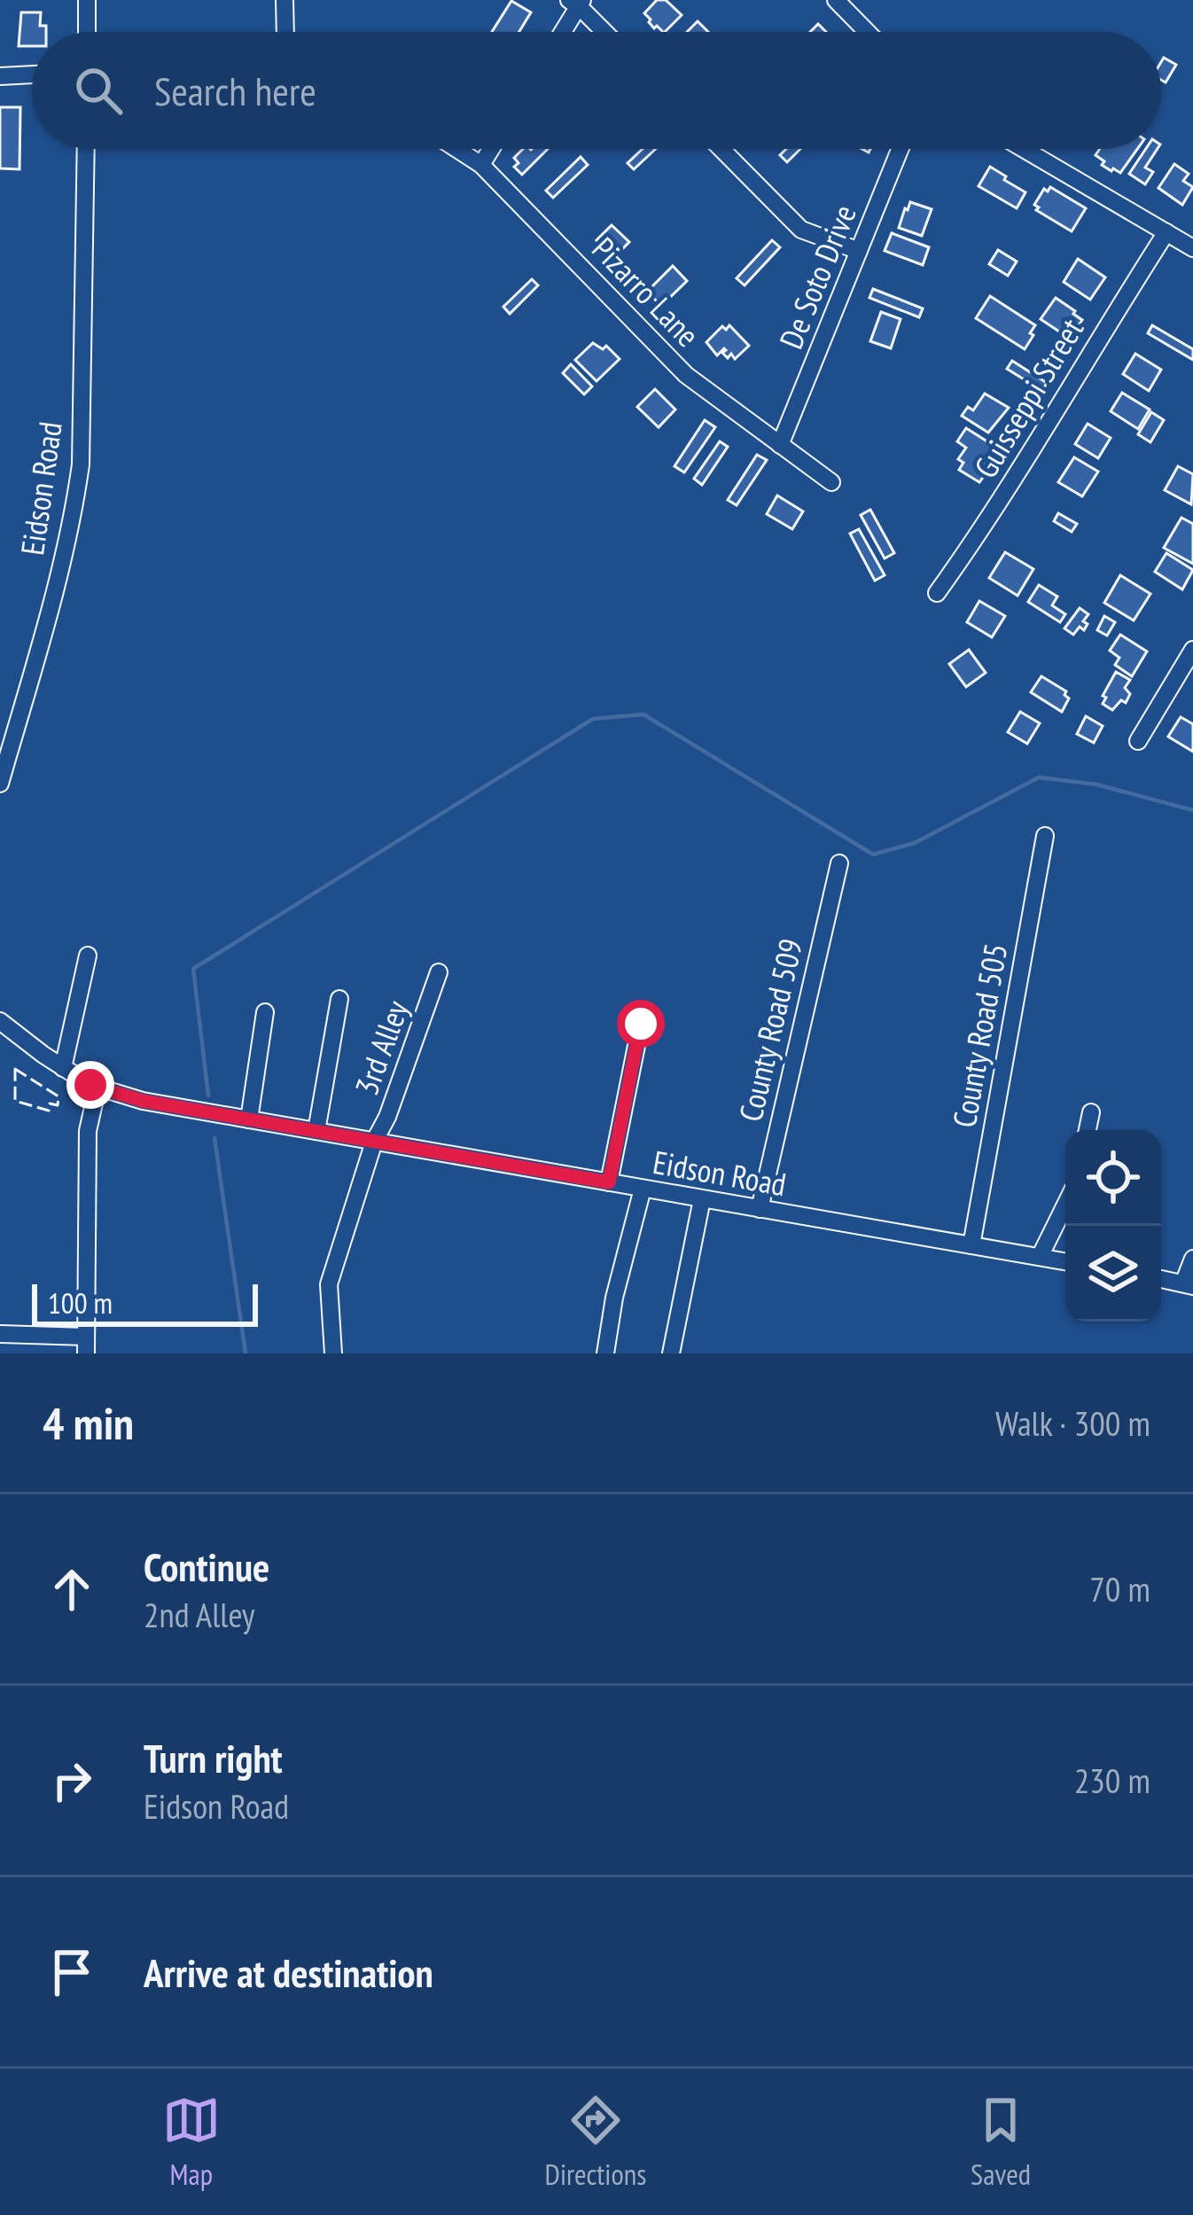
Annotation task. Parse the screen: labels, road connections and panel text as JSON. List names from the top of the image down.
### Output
{
  "streets": {
    "street": [
      "De Soto Drive",
      "Pizarro Lane",
      "Guisseppi Street",
      "Eidson Road",
      "County Road 509",
      "County Road 505",
      "3rd Alley"
    ]
  },
  "crossings": [
    ["De Soto Drive", "Pizarro Lane"],
    ["Eidson Road", "County Road 509"],
    ["Eidson Road", "County Road 505"],
    ["Eidson Road", "3rd Alley"]
  ],
  "scale_bar": "100 m",
  "page": {
    "search": "Search here",
    "scale": "100 m",
    "heading": ["4 min", "Walk · 300 m"],
    "list": [
      ["Continue", "2nd Alley", "70 m"],
      ["Turn right", "Eidson Road", "230 m"],
      "Arrive at destination"
    ],
    "nav": ["Map", "Directions", "Saved"]
  }
}
